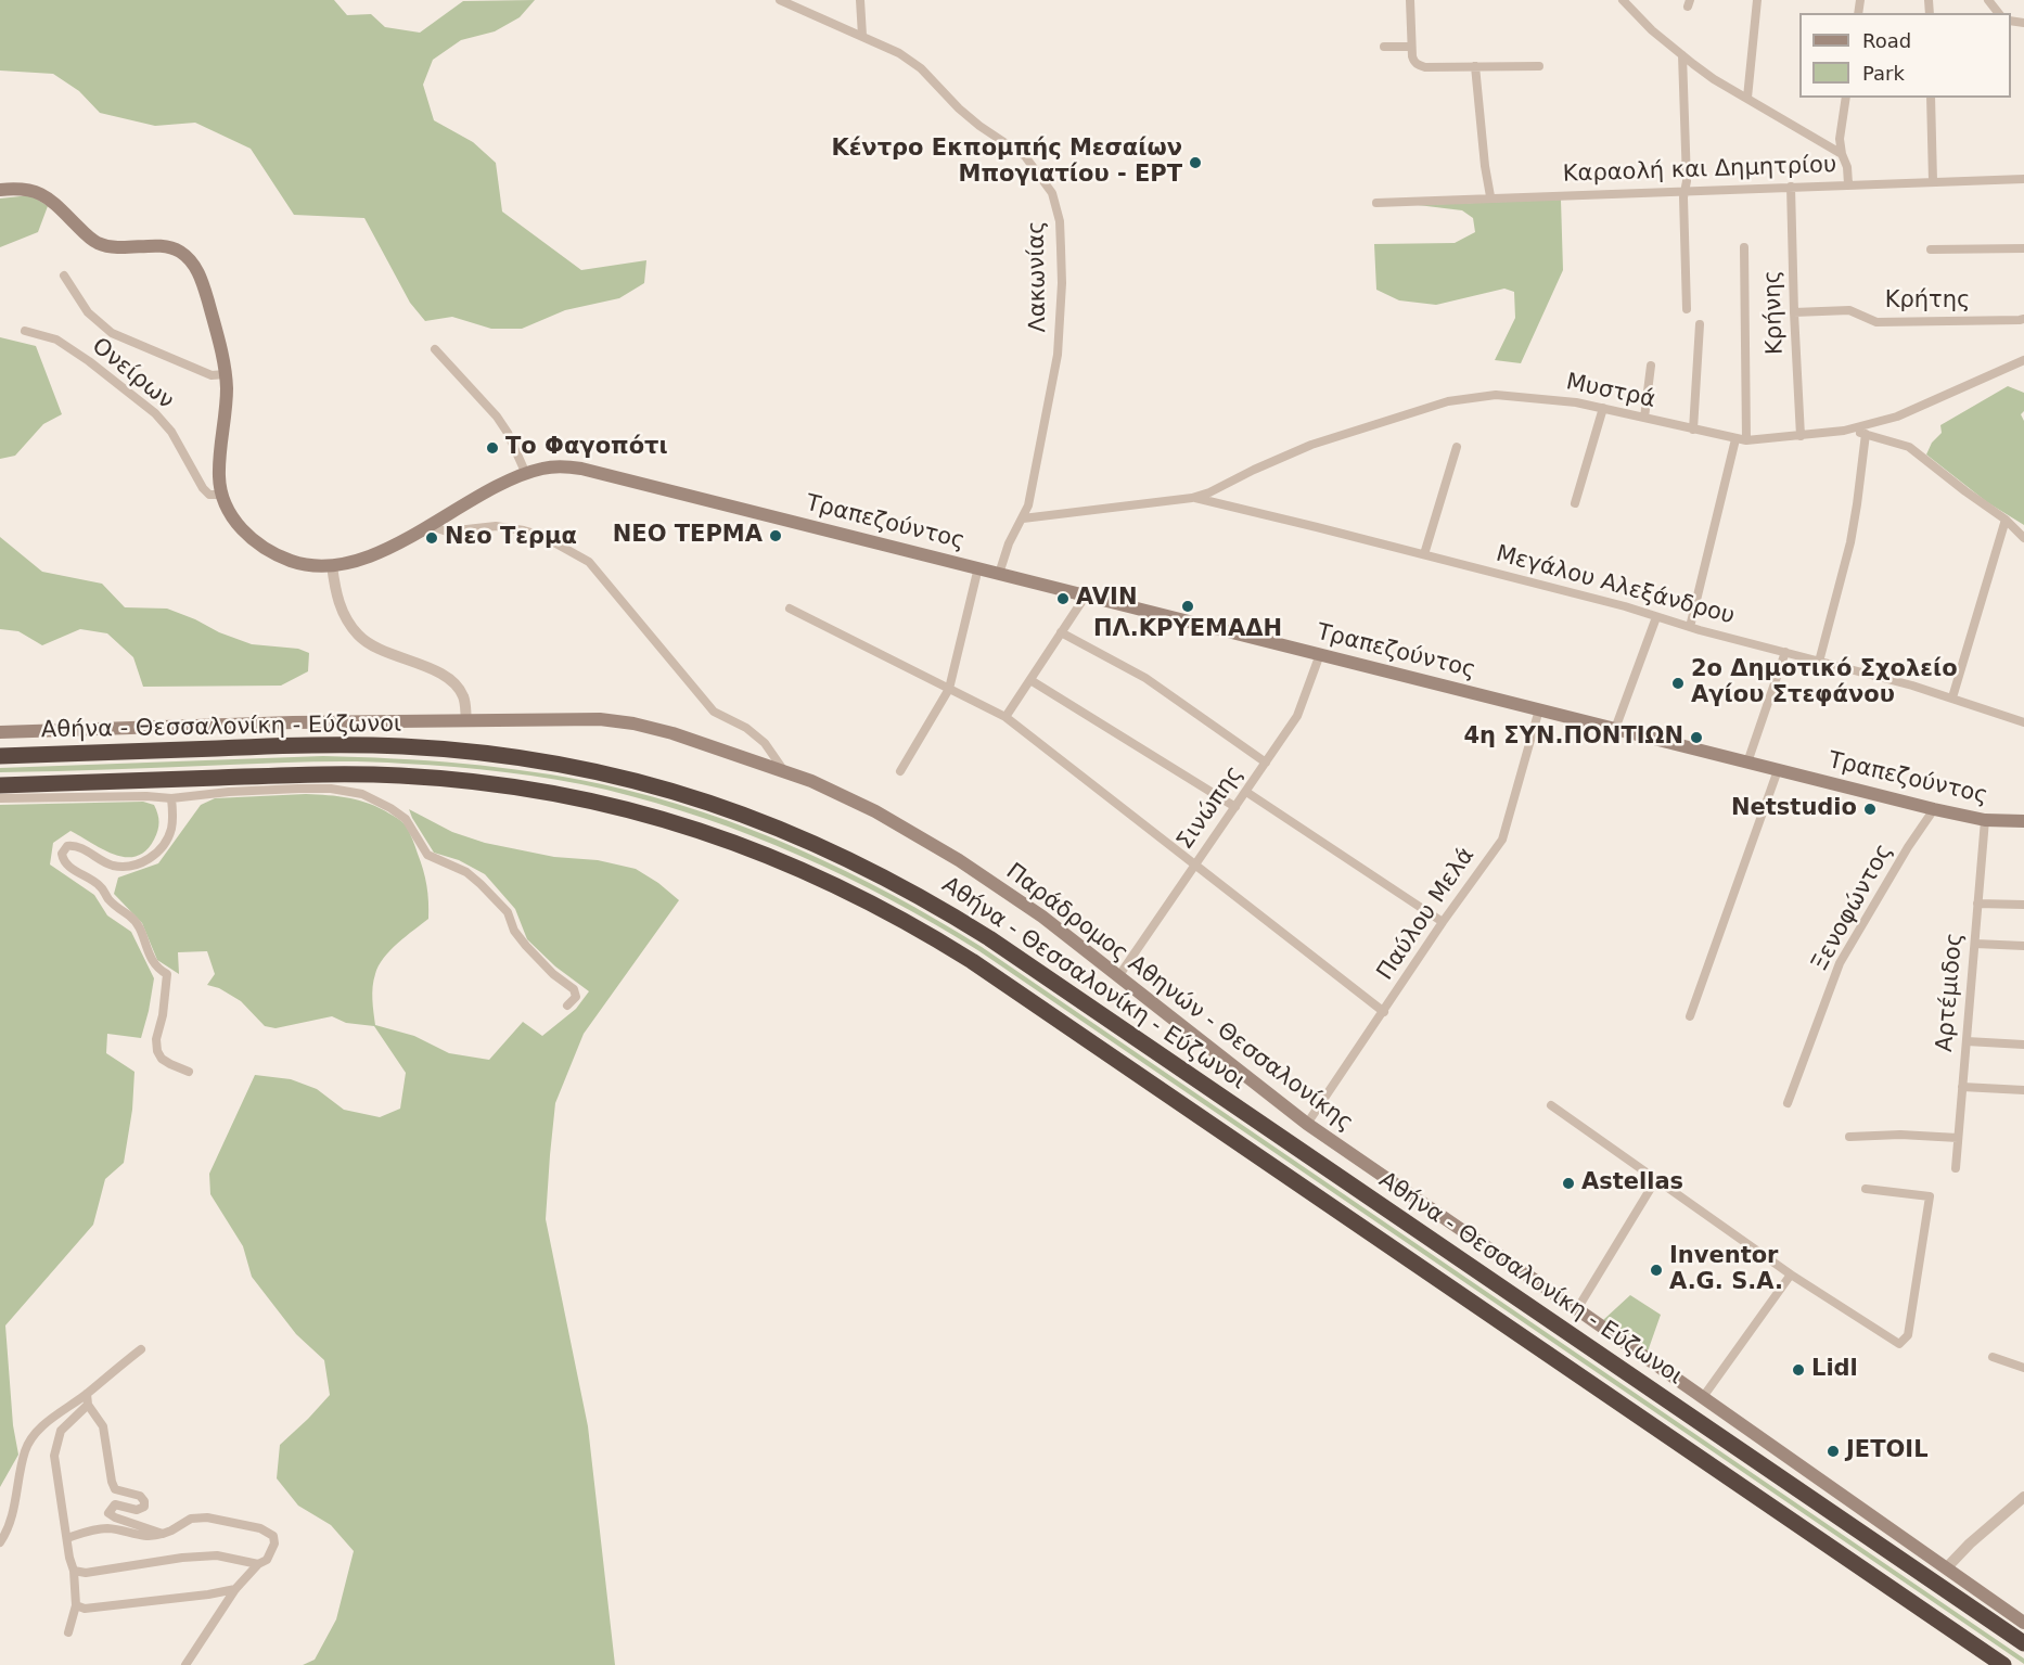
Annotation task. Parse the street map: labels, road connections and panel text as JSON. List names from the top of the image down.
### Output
{
  "streets": {
    "highway": ["Αθήνα - Θεσσαλονίκη - Εύζωνοι"],
    "main road": ["Τραπεζούντος", "Παράδρομος Αθηνών - Θεσσαλονίκης"],
    "street": [
      "Καραολή και Δημητρίου",
      "Λακωνίας",
      "Κρήτης",
      "Κρήνης",
      "Ονείρων",
      "Μυστρά",
      "Μεγάλου Αλεξάνδρου",
      "Σινώπης",
      "Ξενοφώντος",
      "Παύλου Μελά",
      "Αρτέμιδος"
    ]
  },
  "crossings": [
    ["Καραολή και Δημητρίου", "Κρήνης"],
    ["Λακωνίας", "Τραπεζούντος"],
    ["Κρήτης", "Κρήνης"],
    ["Κρήνης", "Μυστρά"],
    ["Ονείρων", "Τραπεζούντος"],
    ["Μυστρά", "Μεγάλου Αλεξάνδρου"],
    ["Τραπεζούντος", "Σινώπης"],
    ["Τραπεζούντος", "Ξενοφώντος"],
    ["Τραπεζούντος", "Παύλου Μελά"],
    ["Τραπεζούντος", "Αρτέμιδος"],
    ["Σινώπης", "Παράδρομος Αθηνών - Θεσσαλονίκης"],
    ["Παύλου Μελά", "Παράδρομος Αθηνών - Θεσσαλονίκης"]
  ],
  "places": [
    "Κέντρο Εκπομπής Μεσαίων Μπογιατίου - ΕΡΤ",
    "Το Φαγοπότι",
    "ΝΕΟ ΤΕΡΜΑ",
    "Νεο Τερμα",
    "AVIN",
    "ΠΛ.ΚΡΥΕΜΑΔΗ",
    "2ο Δημοτικό Σχολείο Αγίου Στεφάνου",
    "4η ΣΥΝ.ΠΟΝΤΙΩΝ",
    "Netstudio",
    "Astellas",
    "Inventor A.G. S.A.",
    "Lidl",
    "JETOIL"
  ],
  "legend": ["Road", "Park"]
}
